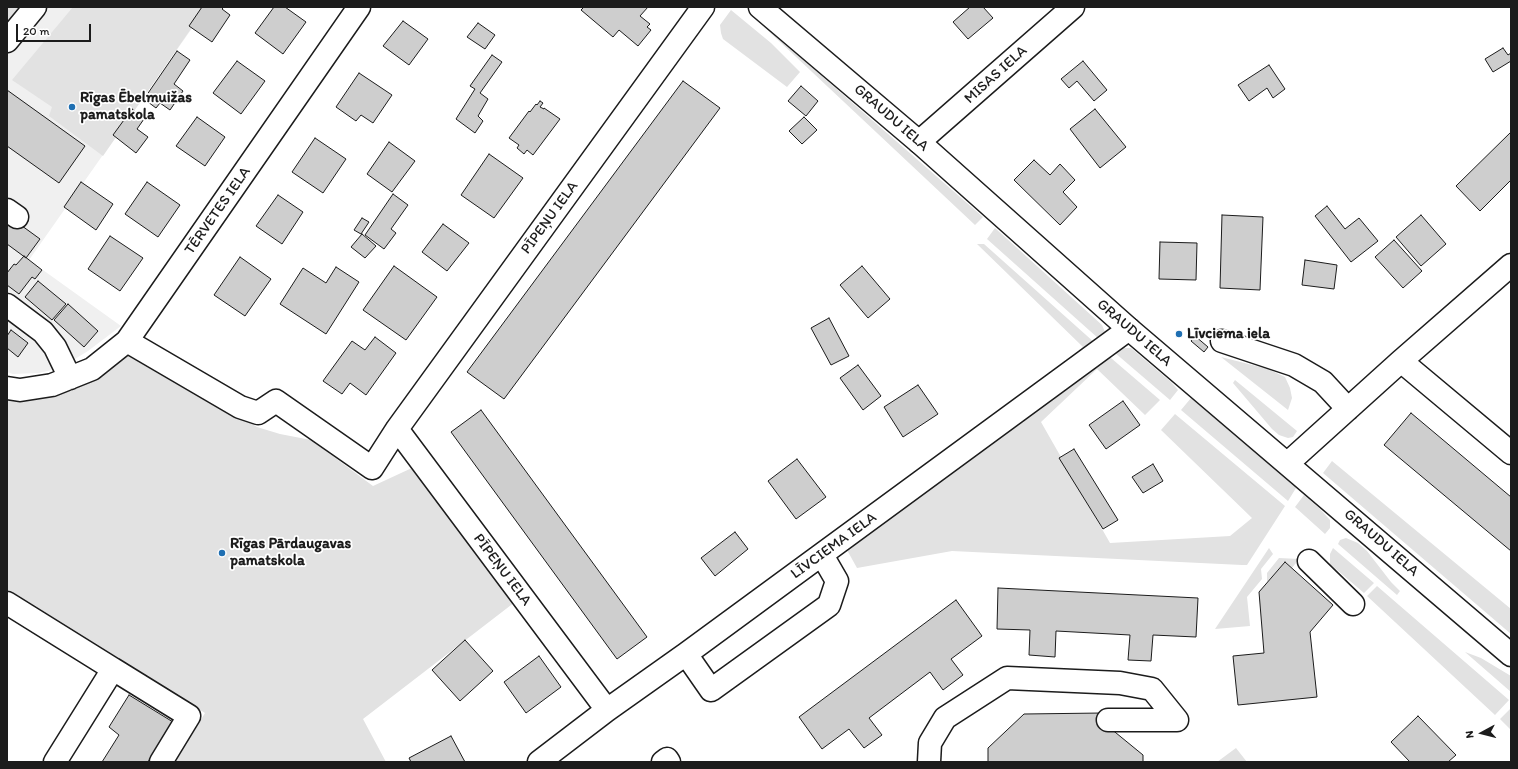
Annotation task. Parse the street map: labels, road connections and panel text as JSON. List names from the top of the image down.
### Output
{
  "streets": {
    "street": [
      "MISAS IELA",
      "GRAUDU IELA",
      "TĒRVETES IELA",
      "PĪPEŅU IELA",
      "LĪVCIEMA IELA"
    ]
  },
  "crossings": [
    ["MISAS IELA", "GRAUDU IELA"],
    ["GRAUDU IELA", "LĪVCIEMA IELA"],
    ["TĒRVETES IELA", "PĪPEŅU IELA"],
    ["PĪPEŅU IELA", "LĪVCIEMA IELA"]
  ],
  "places": ["Rīgas Ēbelmuižas pamatskola", "Līvciema iela", "Rīgas Pārdaugavas pamatskola"],
  "scale_bar": "20 m",
  "north": "left"
}
